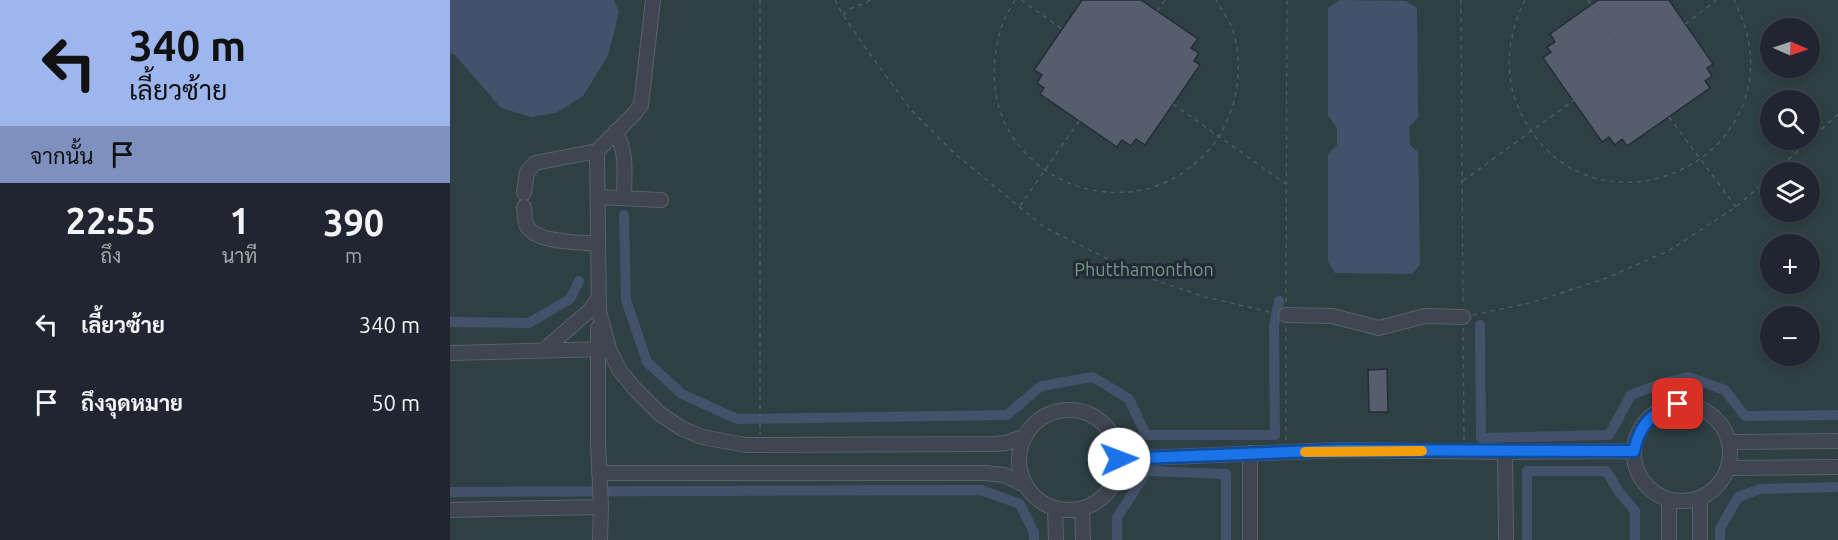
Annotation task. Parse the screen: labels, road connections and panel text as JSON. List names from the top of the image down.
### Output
{
  "parks": ["Phutthamonthon"],
  "north": "right",
  "page": {
    "turn": ["340 m", "เลี้ยวซ้าย"],
    "map_buttons": ["+", "−"],
    "then": "จากนั้น",
    "eta": [
      "22:55",
      "ถึง",
      "1",
      "นาที",
      "390",
      "m"
    ],
    "list": [
      {
        "name": "เลี้ยวซ้าย",
        "value": "340 m"
      },
      {
        "name": "ถึงจุดหมาย",
        "value": "50 m"
      }
    ]
  }
}
